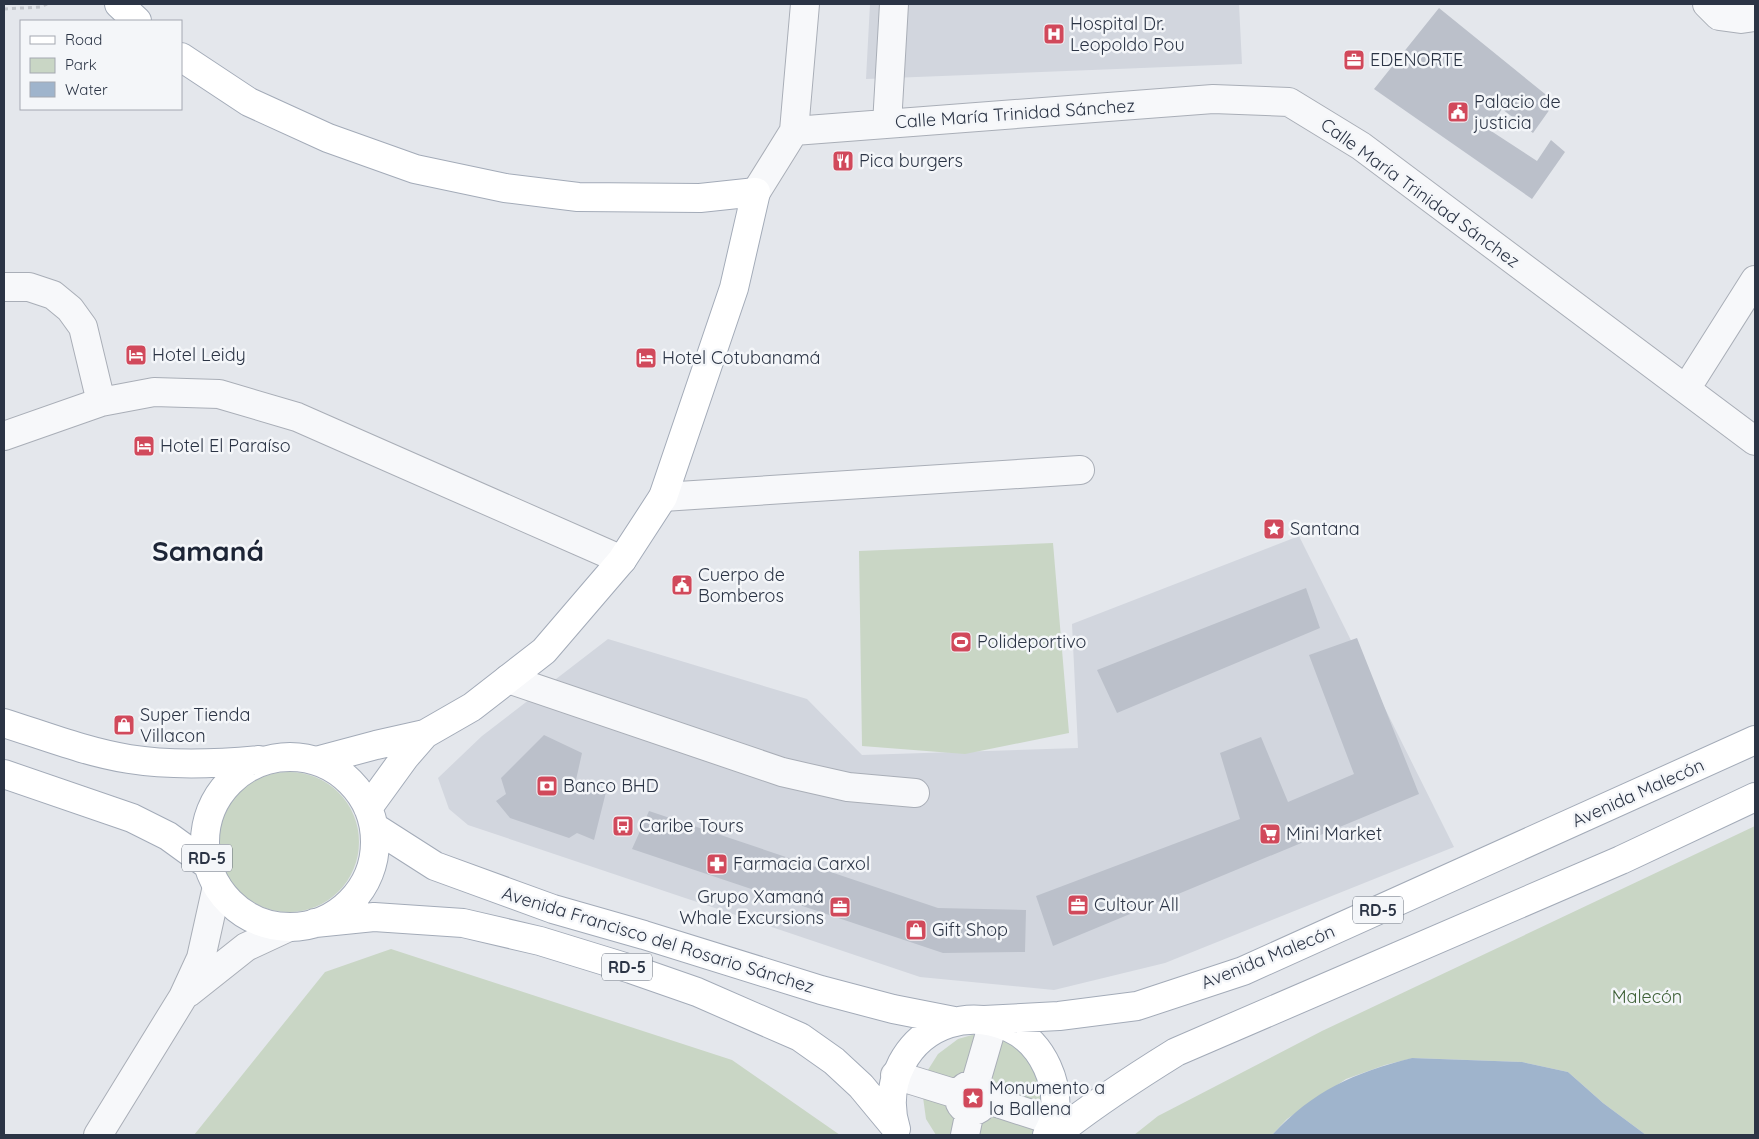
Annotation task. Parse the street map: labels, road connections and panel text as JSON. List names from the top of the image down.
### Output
{
  "streets": {
    "main road": ["Avenida Malecón", "RD-5", "Avenida Francisco del Rosario Sánchez"],
    "street": ["Calle María Trinidad Sánchez"]
  },
  "crossings": [
    ["Avenida Malecón", "RD-5"],
    ["RD-5", "Avenida Francisco del Rosario Sánchez"]
  ],
  "districts": ["Samaná"],
  "parks": ["Malecón"],
  "places": {
    "hospital": ["Hospital Dr. Leopoldo Pou"],
    "office": ["EDENORTE", "Cultour All", "Grupo Xamaná Whale Excursions"],
    "public building": ["Palacio de justicia", "Cuerpo de Bomberos"],
    "restaurant": ["Pica burgers"],
    "hotel": ["Hotel Leidy", "Hotel Cotubanamá", "Hotel El Paraíso"],
    "place": ["Santana", "Monumento a la Ballena"],
    "sports": ["Polideportivo"],
    "shop": ["Super Tienda Villacon", "Gift Shop"],
    "bank": ["Banco BHD"],
    "bus stop": ["Caribe Tours"],
    "supermarket": ["Mini Market"],
    "pharmacy": ["Farmacia Carxol"]
  },
  "legend": ["Road", "Park", "Water"]
}
